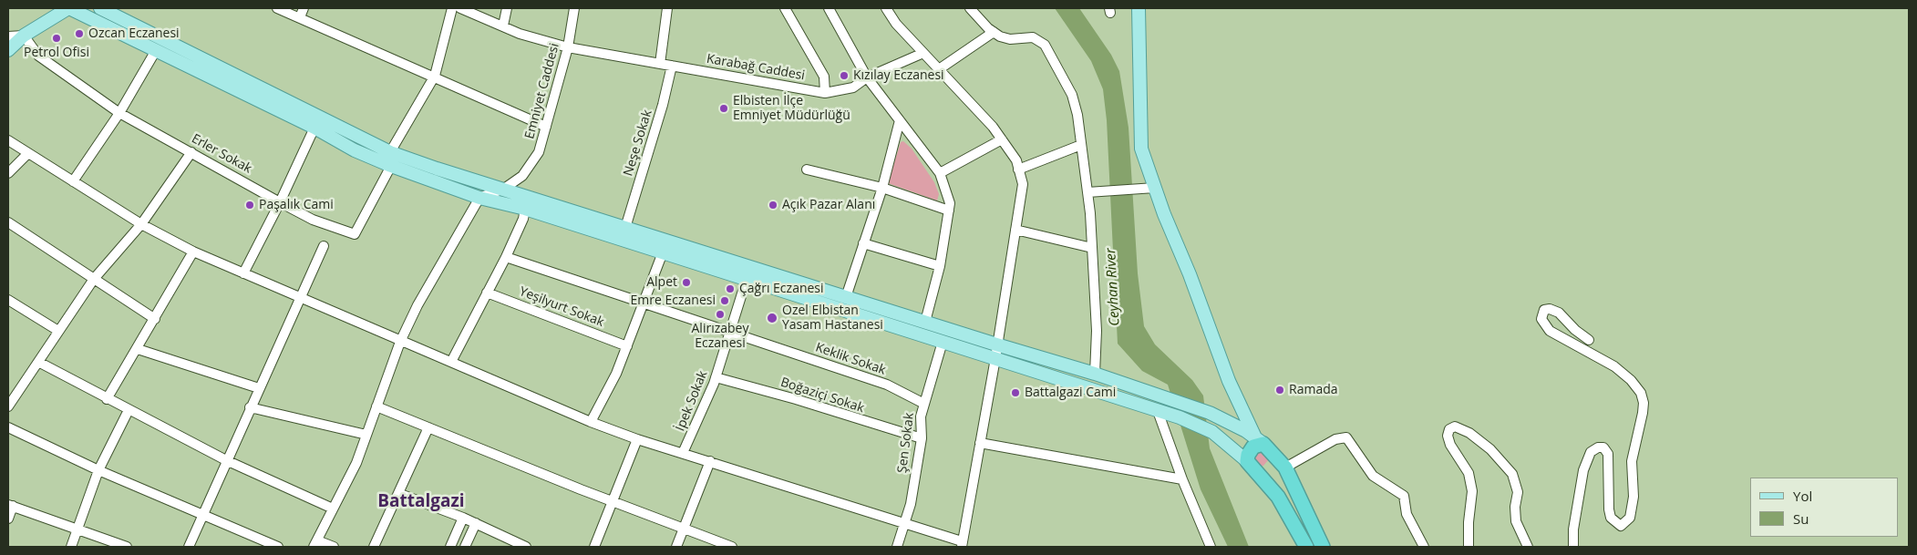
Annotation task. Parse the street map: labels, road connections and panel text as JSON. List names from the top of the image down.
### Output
{
  "streets": {
    "street": [
      "Karabağ Caddesi",
      "Emniyet Caddesi",
      "Neşe Sokak",
      "Erler Sokak",
      "Yeşilyurt Sokak",
      "Keklik Sokak",
      "Boğaziçi Sokak",
      "İpek Sokak",
      "Şen Sokak"
    ]
  },
  "crossings": [
    ["Karabağ Caddesi", "Emniyet Caddesi"],
    ["Karabağ Caddesi", "Neşe Sokak"],
    ["Keklik Sokak", "İpek Sokak"],
    ["Keklik Sokak", "Şen Sokak"],
    ["Boğaziçi Sokak", "İpek Sokak"],
    ["Boğaziçi Sokak", "Şen Sokak"]
  ],
  "districts": ["Battalgazi"],
  "water": ["Ceyhan River"],
  "places": [
    "Ozcan Eczanesi",
    "Petrol Ofisi",
    "Kızılay Eczanesi",
    "Elbisten İlçe Emniyet Müdürlüğü",
    "Paşalık Cami",
    "Açık Pazar Alanı",
    "Alpet",
    "Çağrı Eczanesi",
    "Emre Eczanesi",
    "Alirızabey Eczanesi",
    "Ozel Elbistan Yasam Hastanesi",
    "Ramada",
    "Battalgazi Cami"
  ],
  "legend": ["Yol", "Su"]
}
